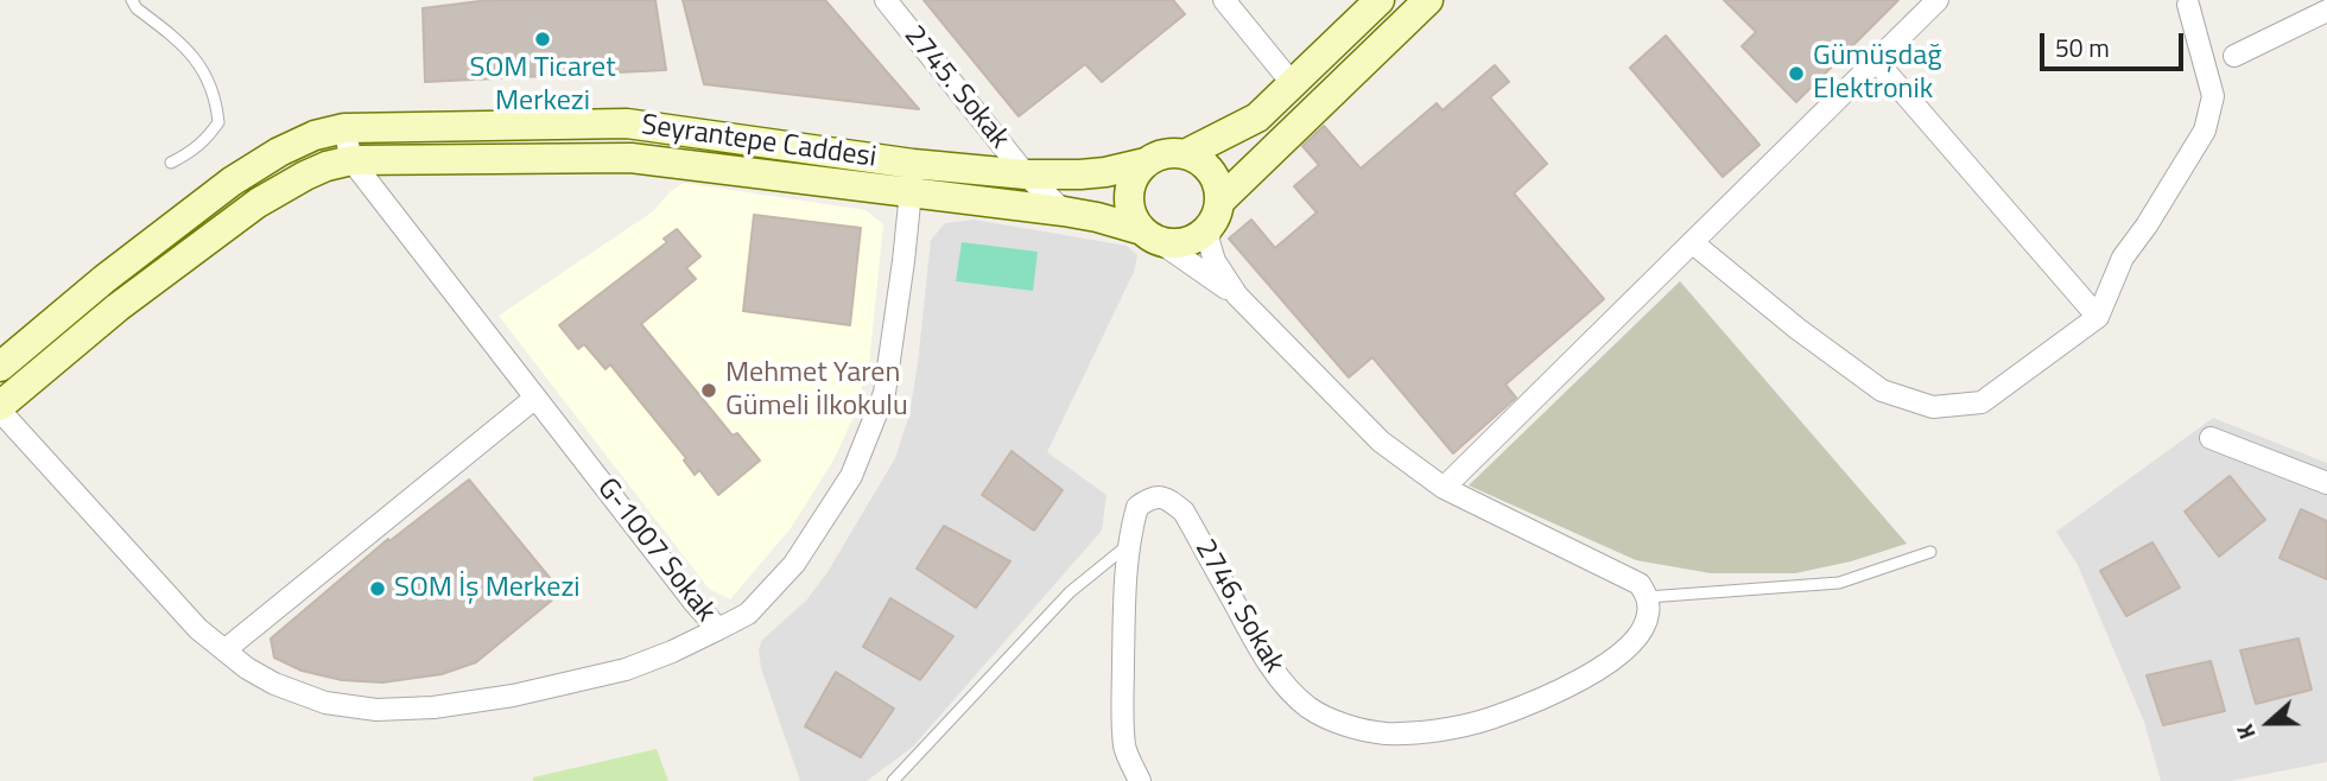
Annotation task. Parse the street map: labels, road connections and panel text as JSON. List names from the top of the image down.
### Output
{
  "streets": {
    "main road": ["Seyrantepe Caddesi"],
    "street": ["2745. Sokak", "G-1007 Sokak", "2746. Sokak"]
  },
  "crossings": [
    ["2745. Sokak", "Seyrantepe Caddesi"],
    ["Seyrantepe Caddesi", "G-1007 Sokak"]
  ],
  "places": [
    "SOM Ticaret Merkezi",
    "Gümüşdağ Elektronik",
    "Mehmet Yaren Gümeli İlkokulu",
    "SOM İş Merkezi"
  ],
  "scale_bar": "50 m",
  "north": "left"
}
